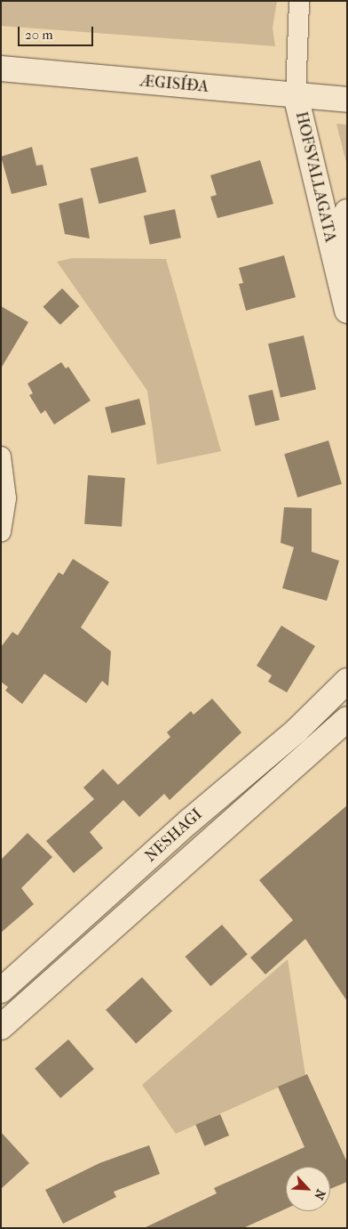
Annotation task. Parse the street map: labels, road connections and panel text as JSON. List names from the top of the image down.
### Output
{
  "streets": {
    "street": ["ÆGISÍÐA", "HOFSVALLAGATA", "NESHAGI"]
  },
  "crossings": [
    ["ÆGISÍÐA", "HOFSVALLAGATA"]
  ],
  "scale_bar": "20 m",
  "north": "bottom right"
}
